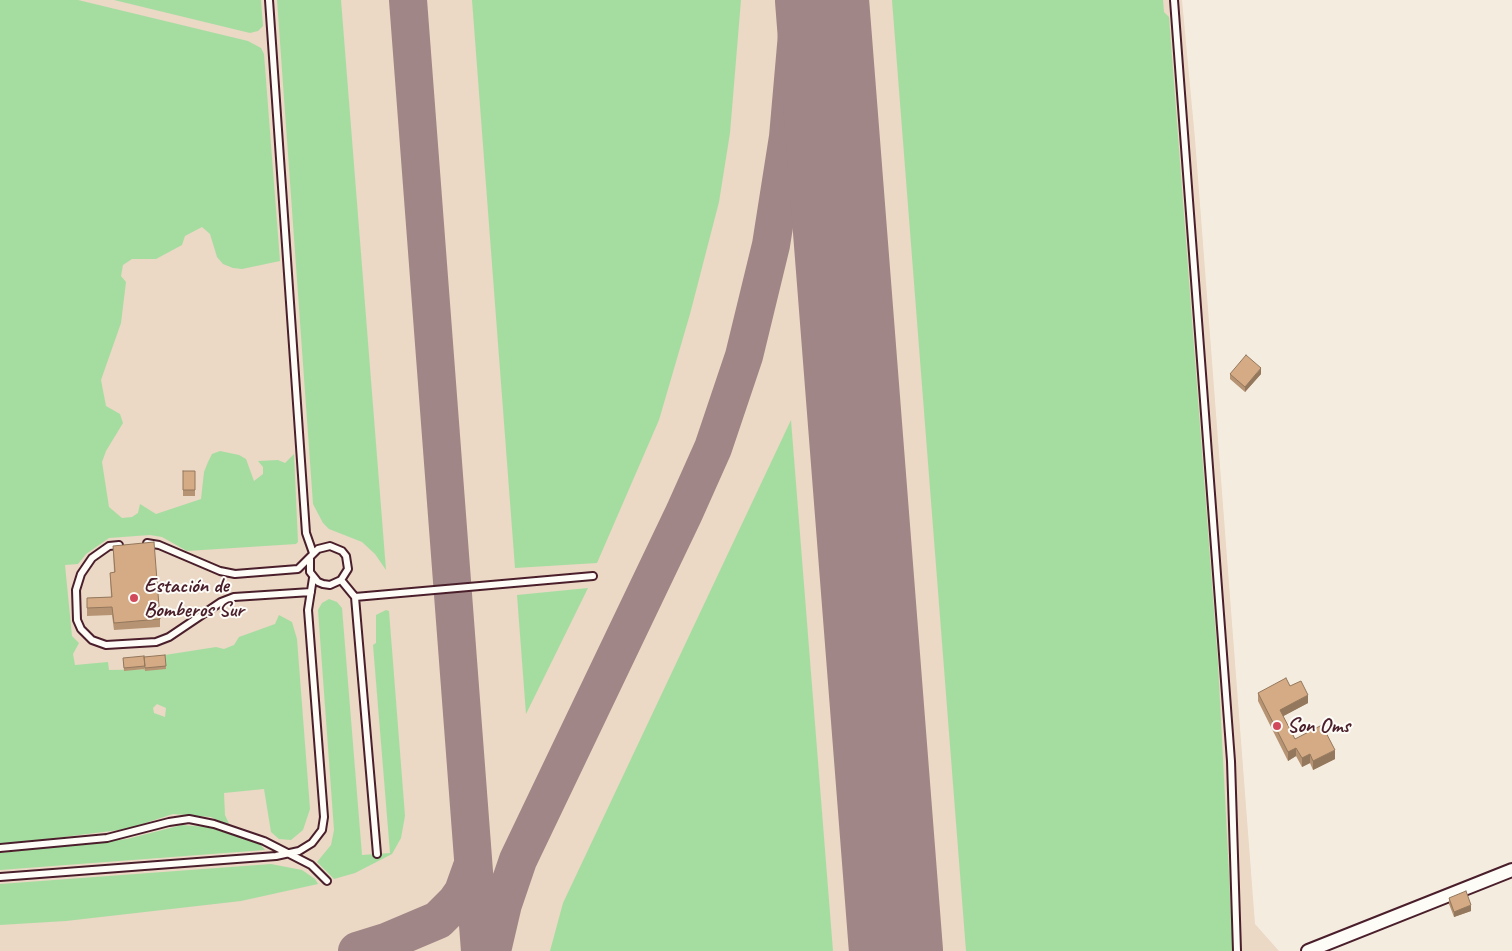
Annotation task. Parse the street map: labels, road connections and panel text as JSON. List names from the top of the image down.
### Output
{
  "places": ["Estación de Bomberos Sur", "Son Oms"]
}
